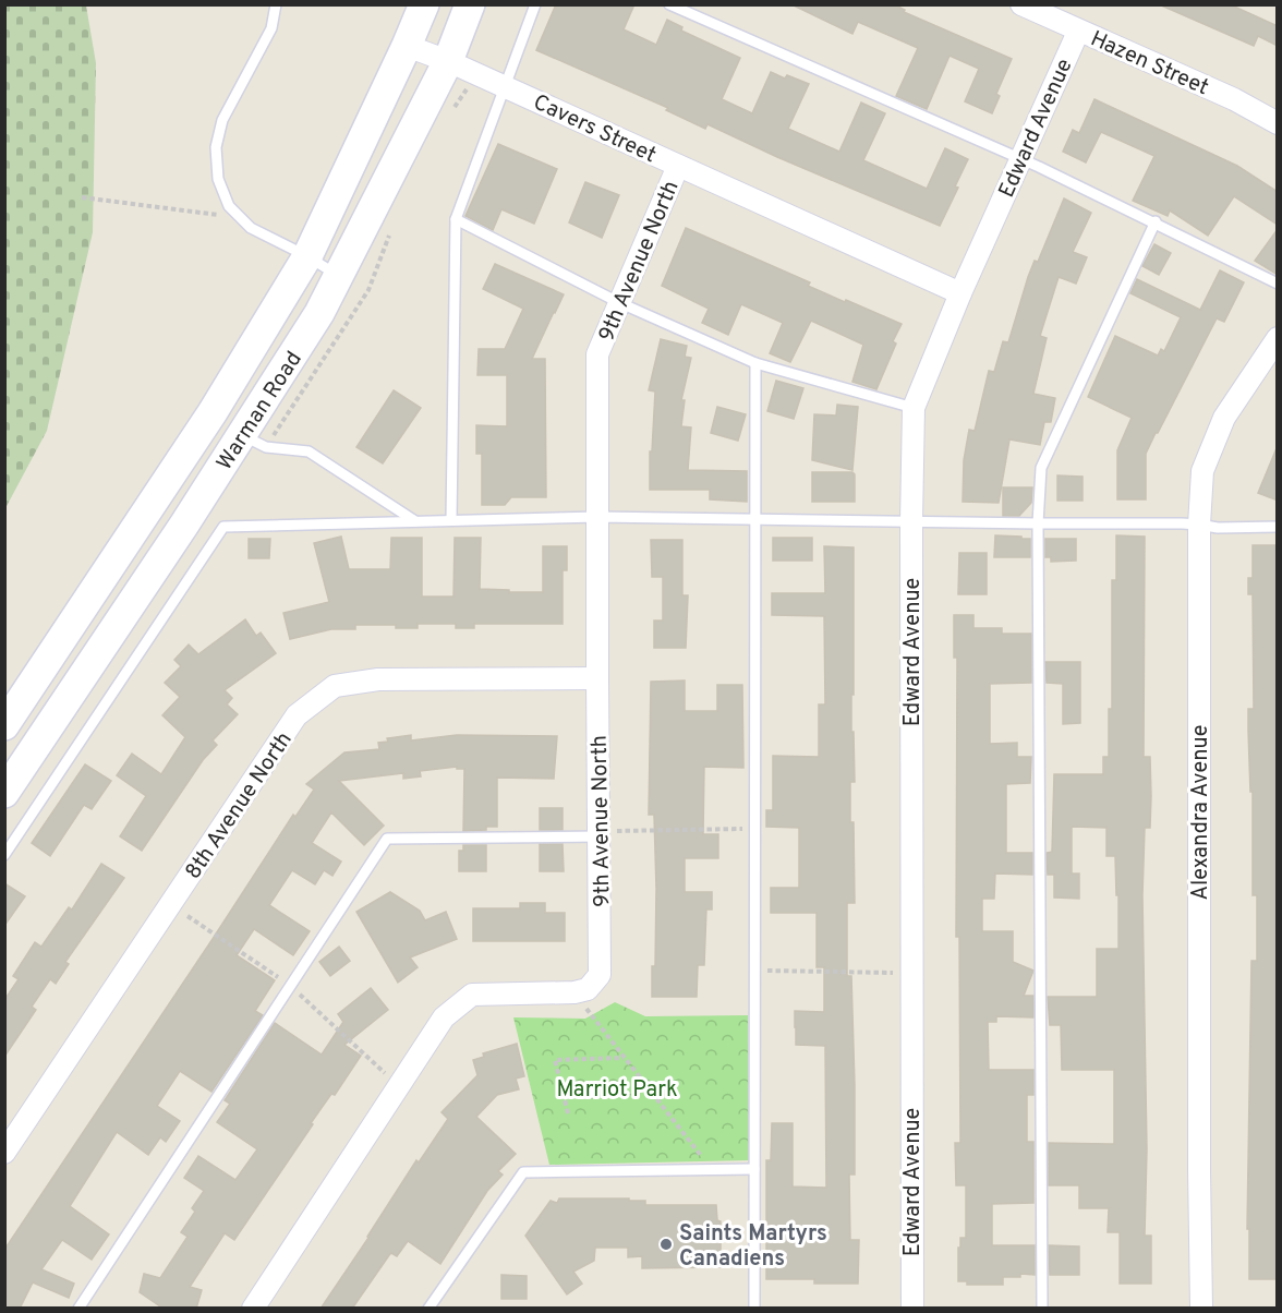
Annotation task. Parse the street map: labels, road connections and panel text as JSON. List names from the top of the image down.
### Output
{
  "streets": {
    "main road": ["Warman Road"],
    "street": [
      "Hazen Street",
      "Cavers Street",
      "Edward Avenue",
      "9th Avenue North",
      "8th Avenue North",
      "Alexandra Avenue"
    ]
  },
  "crossings": [
    ["Hazen Street", "Edward Avenue"],
    ["Cavers Street", "Edward Avenue"],
    ["Cavers Street", "9th Avenue North"],
    ["Cavers Street", "Warman Road"],
    ["9th Avenue North", "8th Avenue North"]
  ],
  "parks": ["Marriot Park"],
  "places": ["Saints Martyrs Canadiens"]
}
